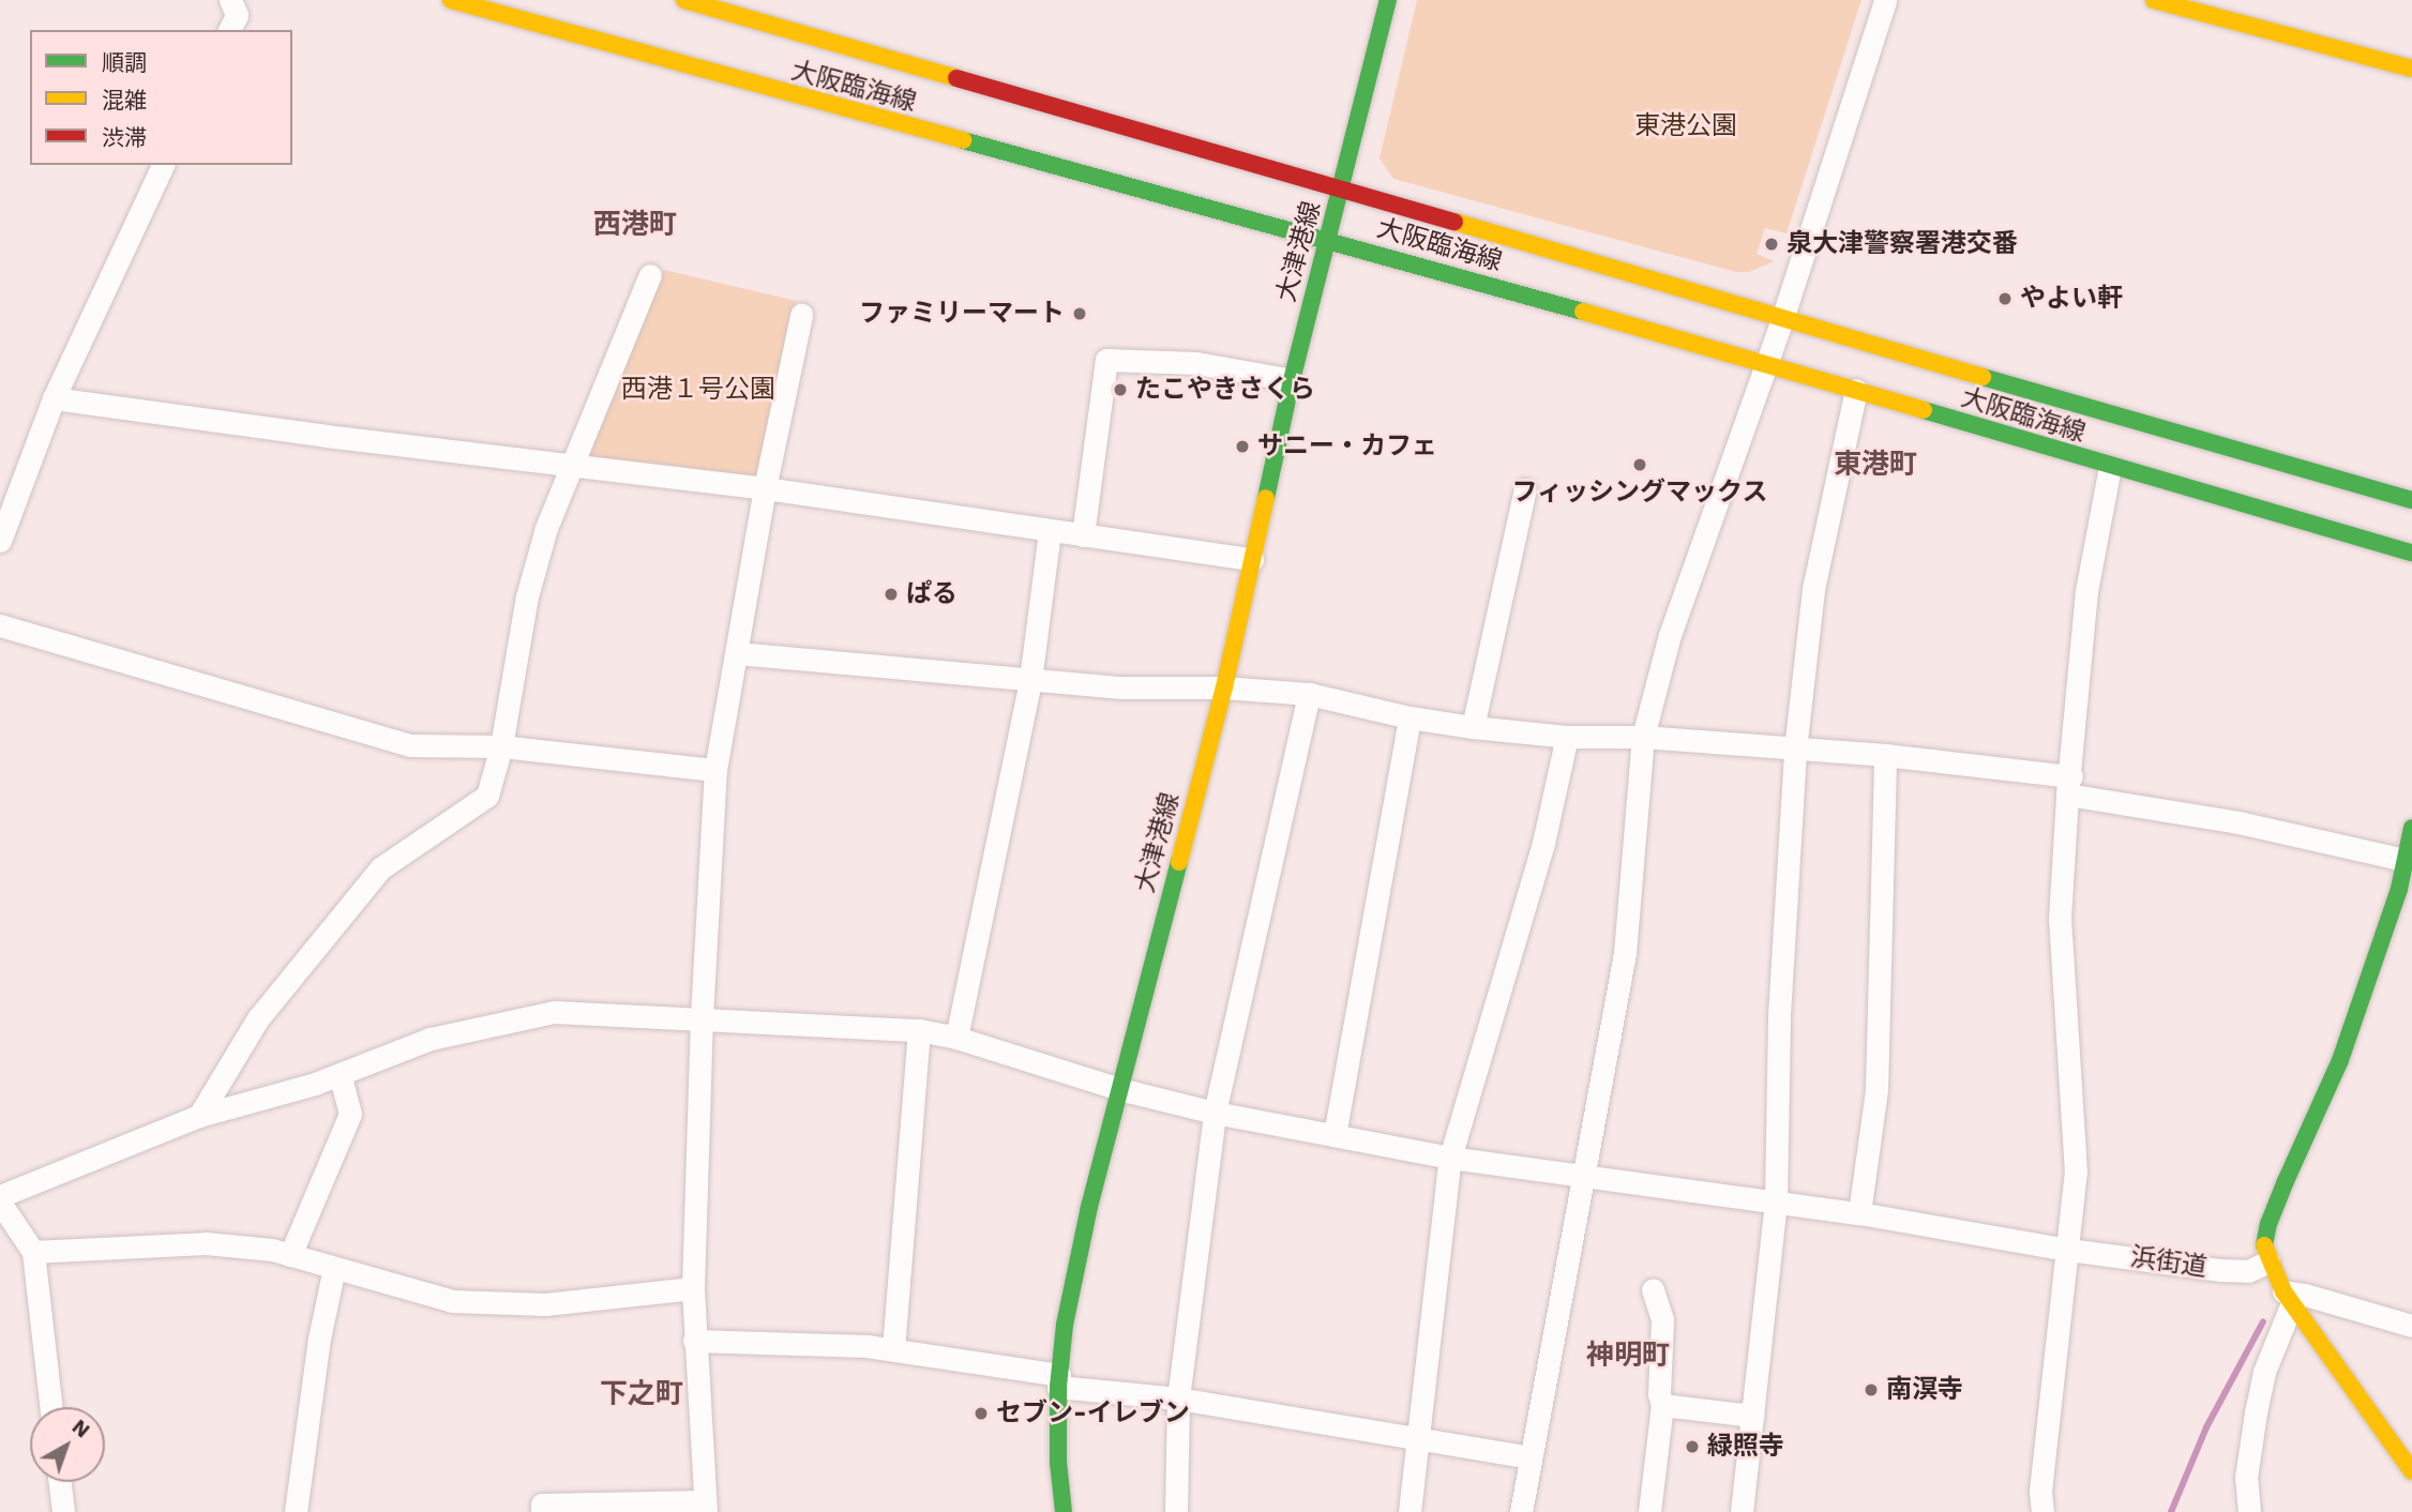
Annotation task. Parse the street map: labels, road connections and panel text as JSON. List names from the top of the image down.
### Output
{
  "streets": {
    "main road": ["大阪臨海線", "大津港線"],
    "street": ["浜街道"]
  },
  "crossings": [
    ["大阪臨海線", "大津港線"],
    ["大津港線", "浜街道"]
  ],
  "districts": [
    "西港町",
    "東港町",
    "神明町",
    "下之町"
  ],
  "parks": ["東港公園", "西港１号公園"],
  "places": [
    "泉大津警察署港交番",
    "やよい軒",
    "ファミリーマート",
    "たこやきさくら",
    "サニー・カフェ",
    "フィッシングマックス",
    "ぱる",
    "南溟寺",
    "セブン-イレブン",
    "緑照寺"
  ],
  "legend": ["順調", "混雑", "渋滞"],
  "north": "top right"
}
